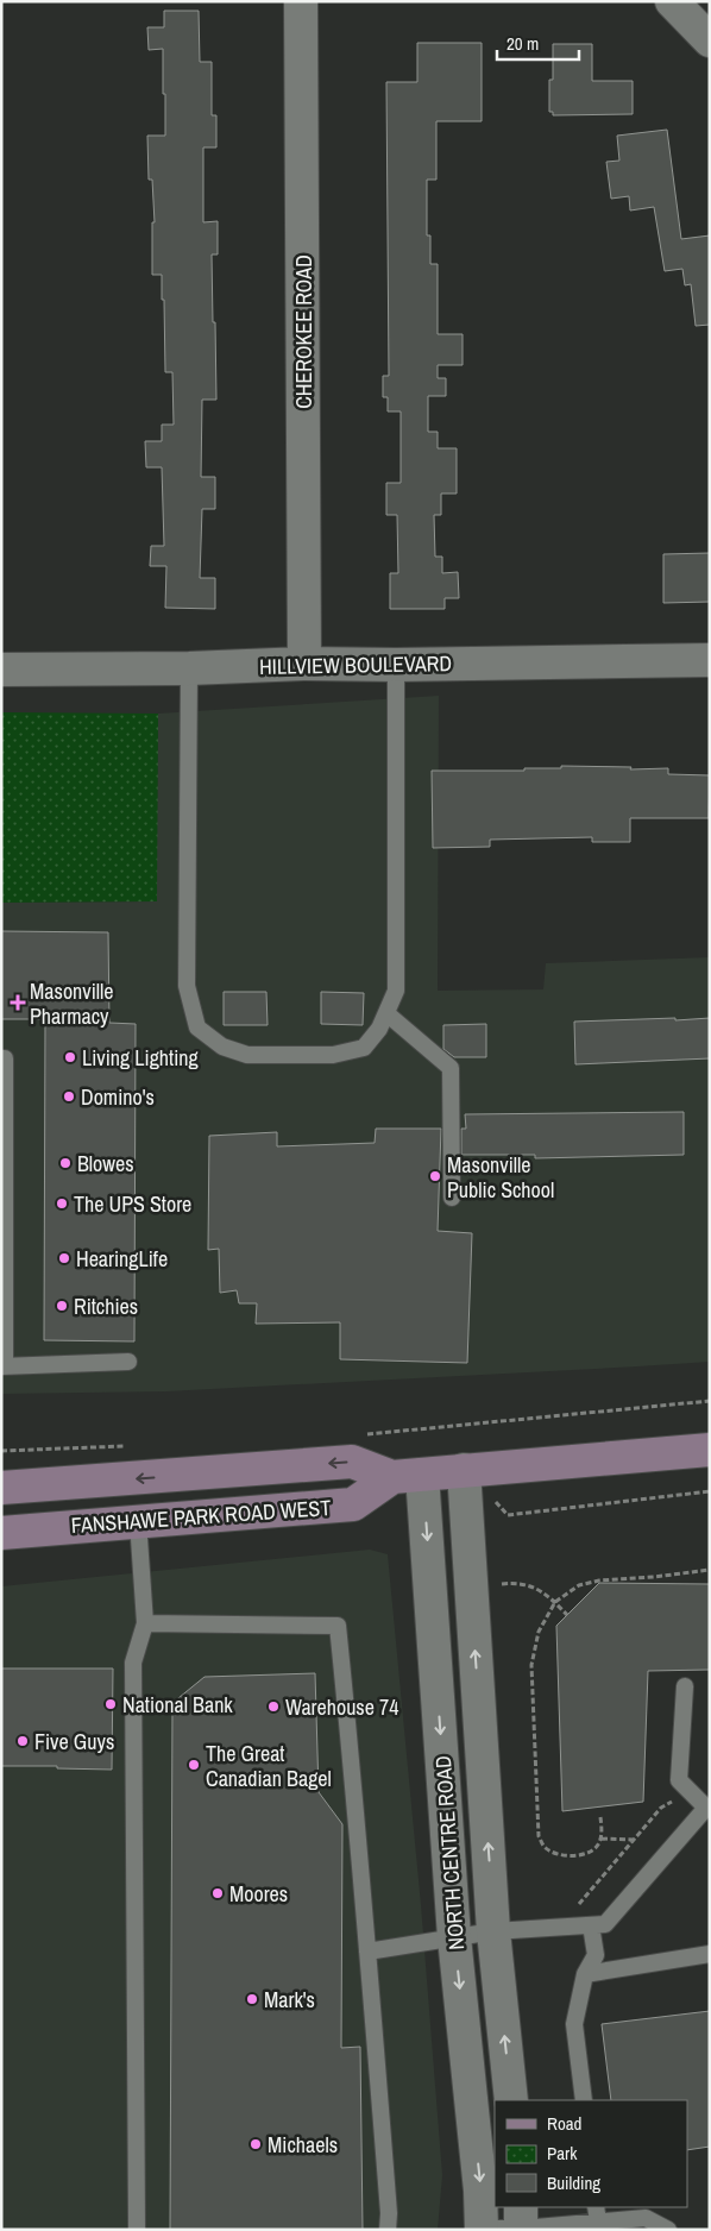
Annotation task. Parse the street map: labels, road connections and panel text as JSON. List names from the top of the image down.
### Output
{
  "streets": {
    "main road": ["FANSHAWE PARK ROAD WEST"],
    "street": ["CHEROKEE ROAD", "HILLVIEW BOULEVARD", "NORTH CENTRE ROAD"]
  },
  "crossings": [
    ["CHEROKEE ROAD", "HILLVIEW BOULEVARD"],
    ["FANSHAWE PARK ROAD WEST", "NORTH CENTRE ROAD"]
  ],
  "places": {
    "health": ["Masonville Pharmacy"],
    "other": [
      "Living Lighting",
      "Domino's",
      "Blowes",
      "Masonville Public School",
      "The UPS Store",
      "HearingLife",
      "Ritchies",
      "National Bank",
      "Warehouse 74",
      "Five Guys",
      "The Great Canadian Bagel",
      "Moores",
      "Mark's",
      "Michaels"
    ]
  },
  "legend": ["Road", "Park", "Building"],
  "scale_bar": "20 m"
}
